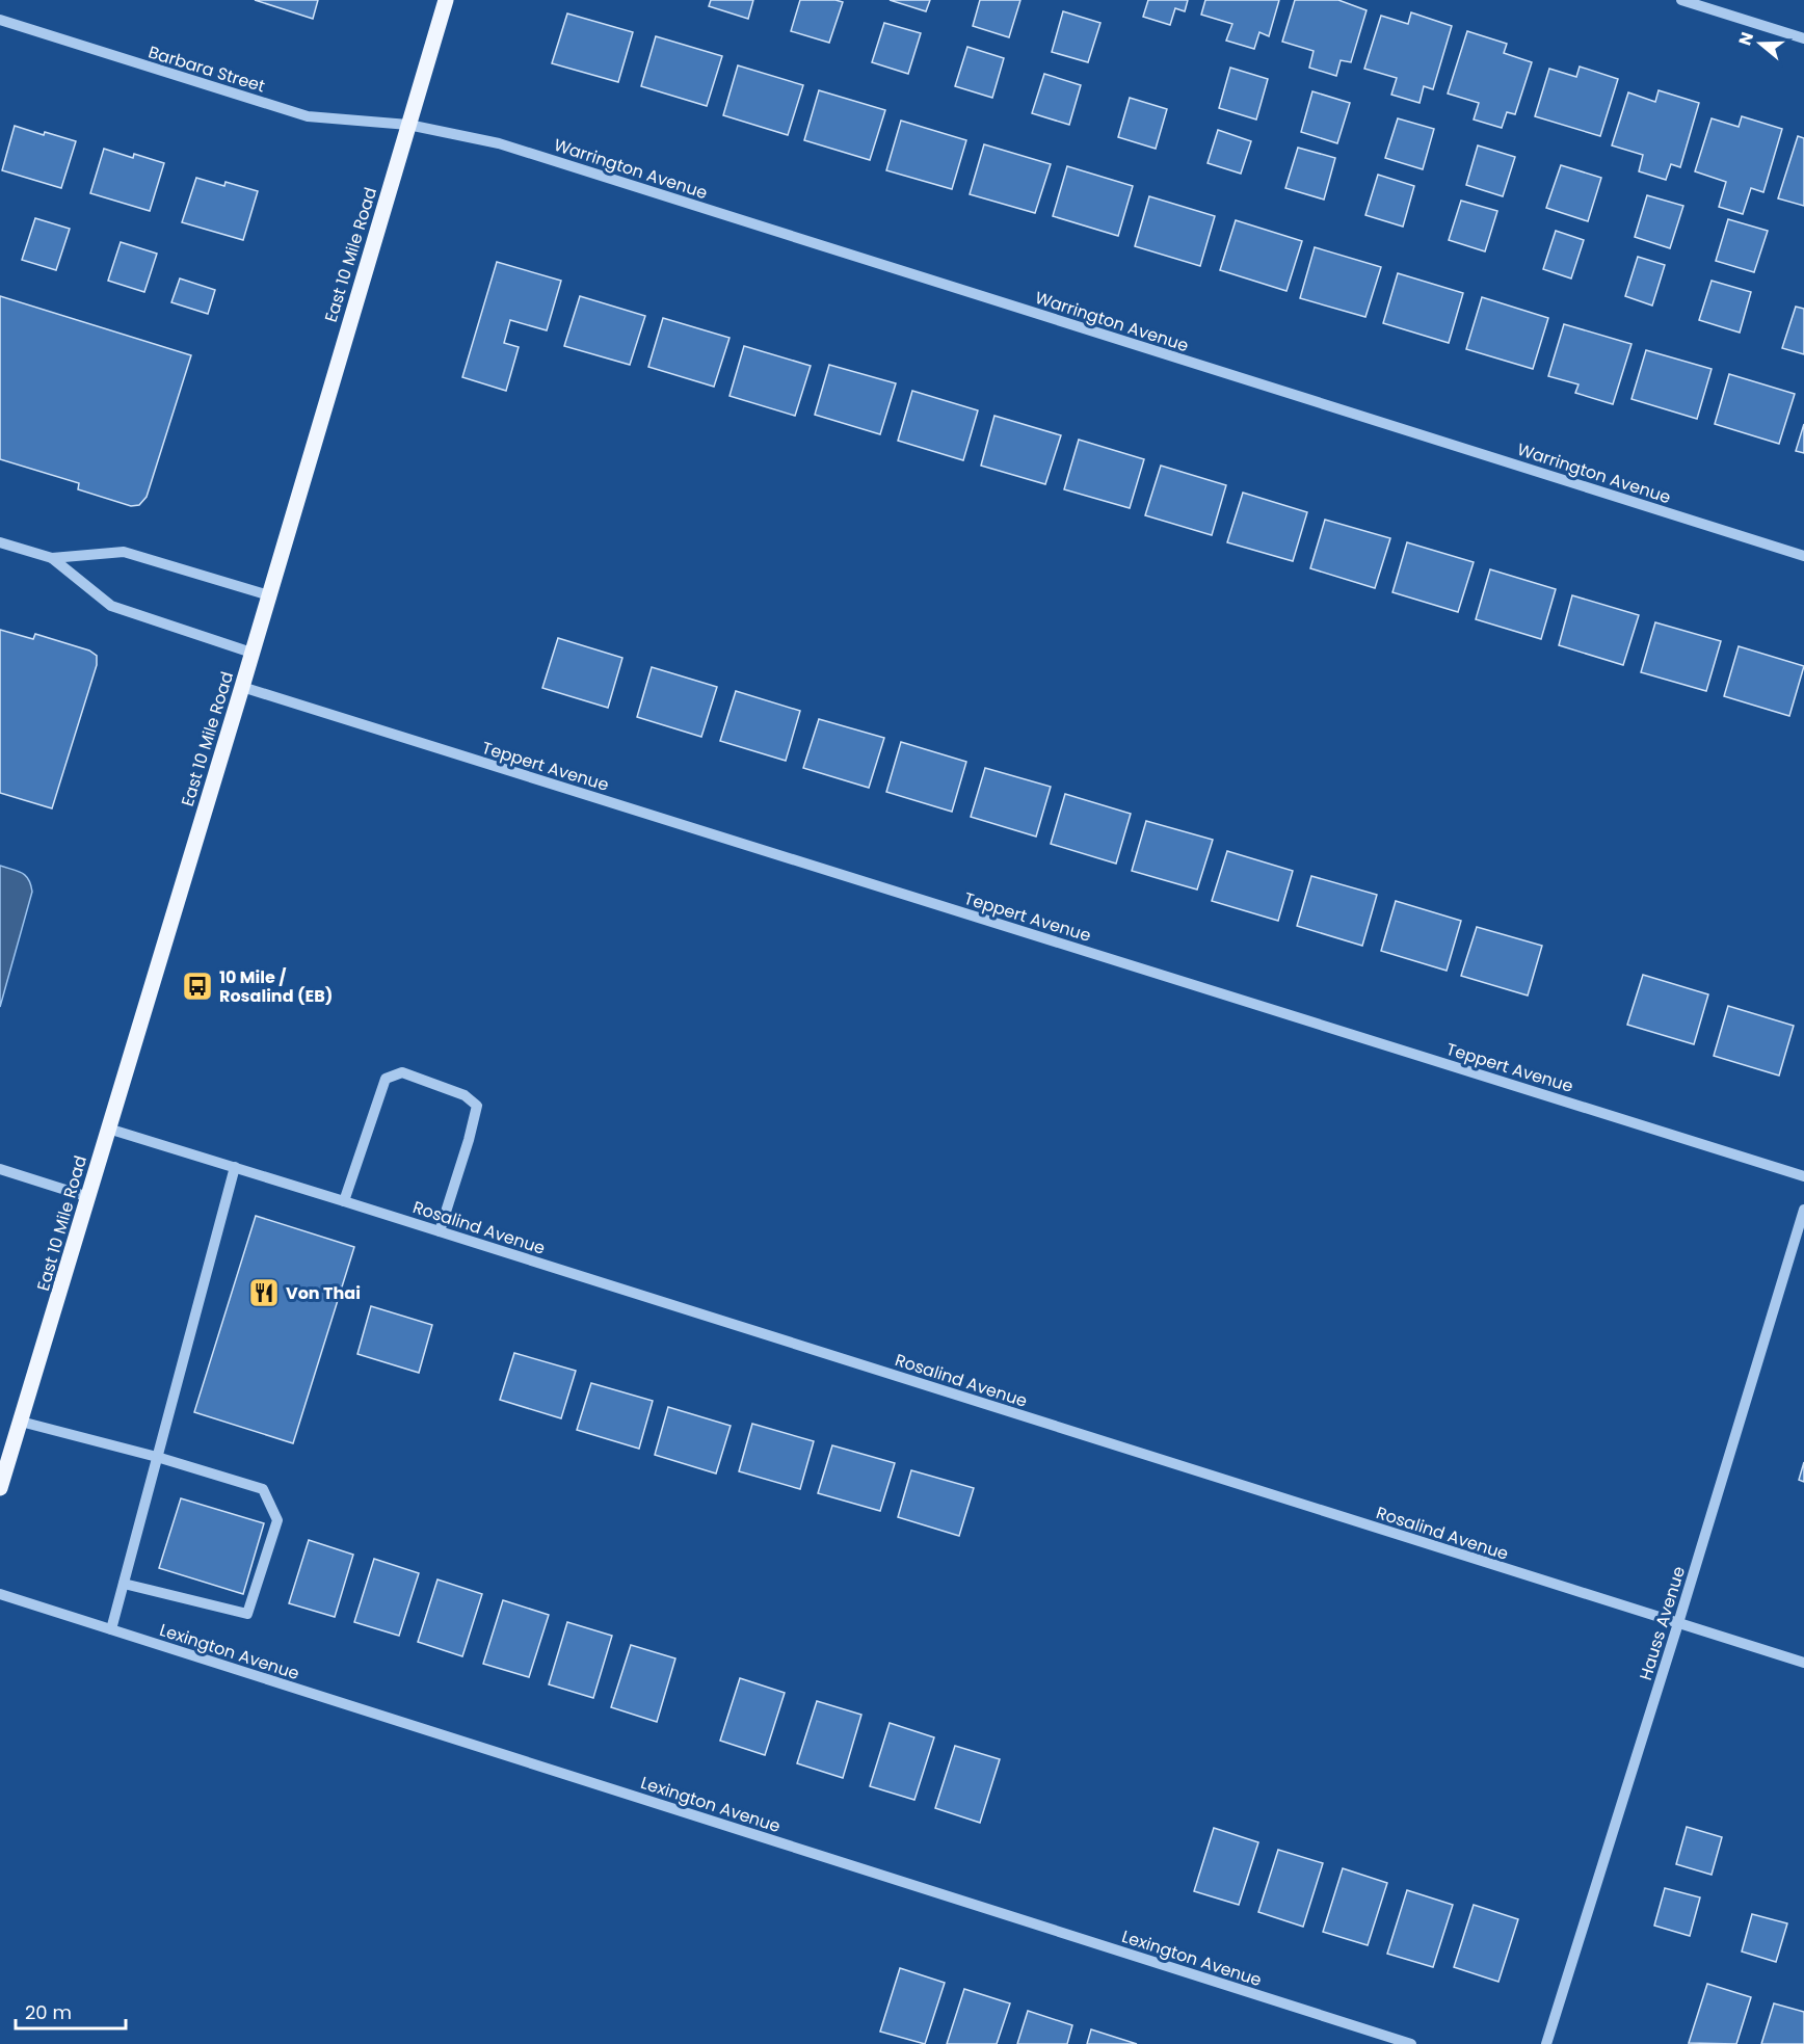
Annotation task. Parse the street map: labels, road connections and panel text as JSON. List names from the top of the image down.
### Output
{
  "streets": {
    "main road": ["East 10 Mile Road"],
    "street": [
      "Barbara Street",
      "Warrington Avenue",
      "Teppert Avenue",
      "Rosalind Avenue",
      "Hauss Avenue",
      "Lexington Avenue"
    ]
  },
  "crossings": [
    ["Barbara Street", "Warrington Avenue"],
    ["Barbara Street", "East 10 Mile Road"],
    ["Warrington Avenue", "East 10 Mile Road"],
    ["East 10 Mile Road", "Teppert Avenue"],
    ["East 10 Mile Road", "Rosalind Avenue"],
    ["Rosalind Avenue", "Hauss Avenue"]
  ],
  "places": {
    "bus stop": ["10 Mile / Rosalind (EB)"],
    "restaurant": ["Von Thai"]
  },
  "scale_bar": "20 m",
  "north": "left"
}
